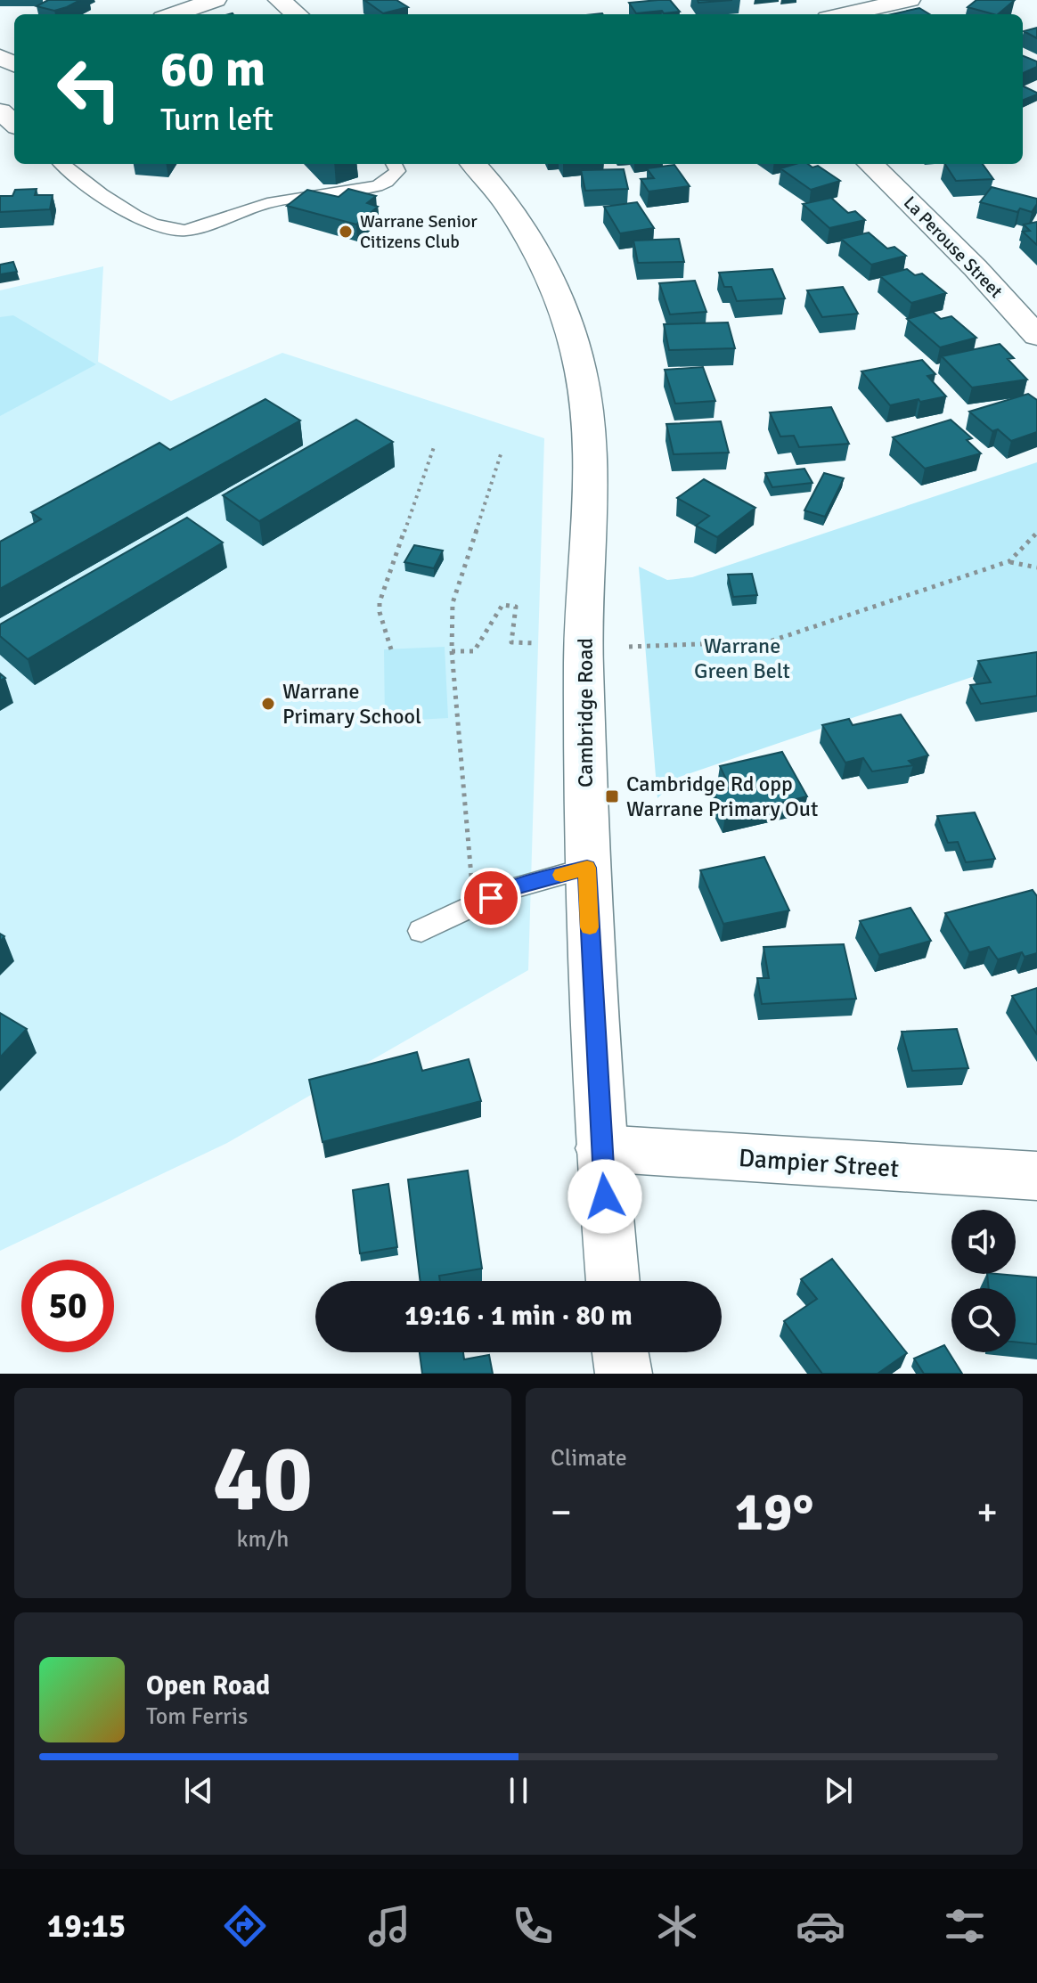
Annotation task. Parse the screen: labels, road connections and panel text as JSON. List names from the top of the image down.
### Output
{
  "streets": {
    "main road": ["La Perouse Street", "Cambridge Road", "Dampier Street"]
  },
  "crossings": [
    ["Cambridge Road", "Dampier Street"]
  ],
  "parks": ["Warrane Green Belt"],
  "places": {
    "other": ["Warrane Senior Citizens Club", "Warrane Primary School"],
    "transit": ["Cambridge Rd opp Warrane Primary Out"]
  },
  "page": {
    "turn": ["60 m", "Turn left"],
    "limit": "50",
    "trip": "19:16 · 1 min · 80 m",
    "tile": [
      ["40", "km/h"],
      "Climate"
    ],
    "heat": ["−", "19°", "+"],
    "song": ["Open Road", "Tom Ferris"],
    "tabs": "19:15"
  }
}
